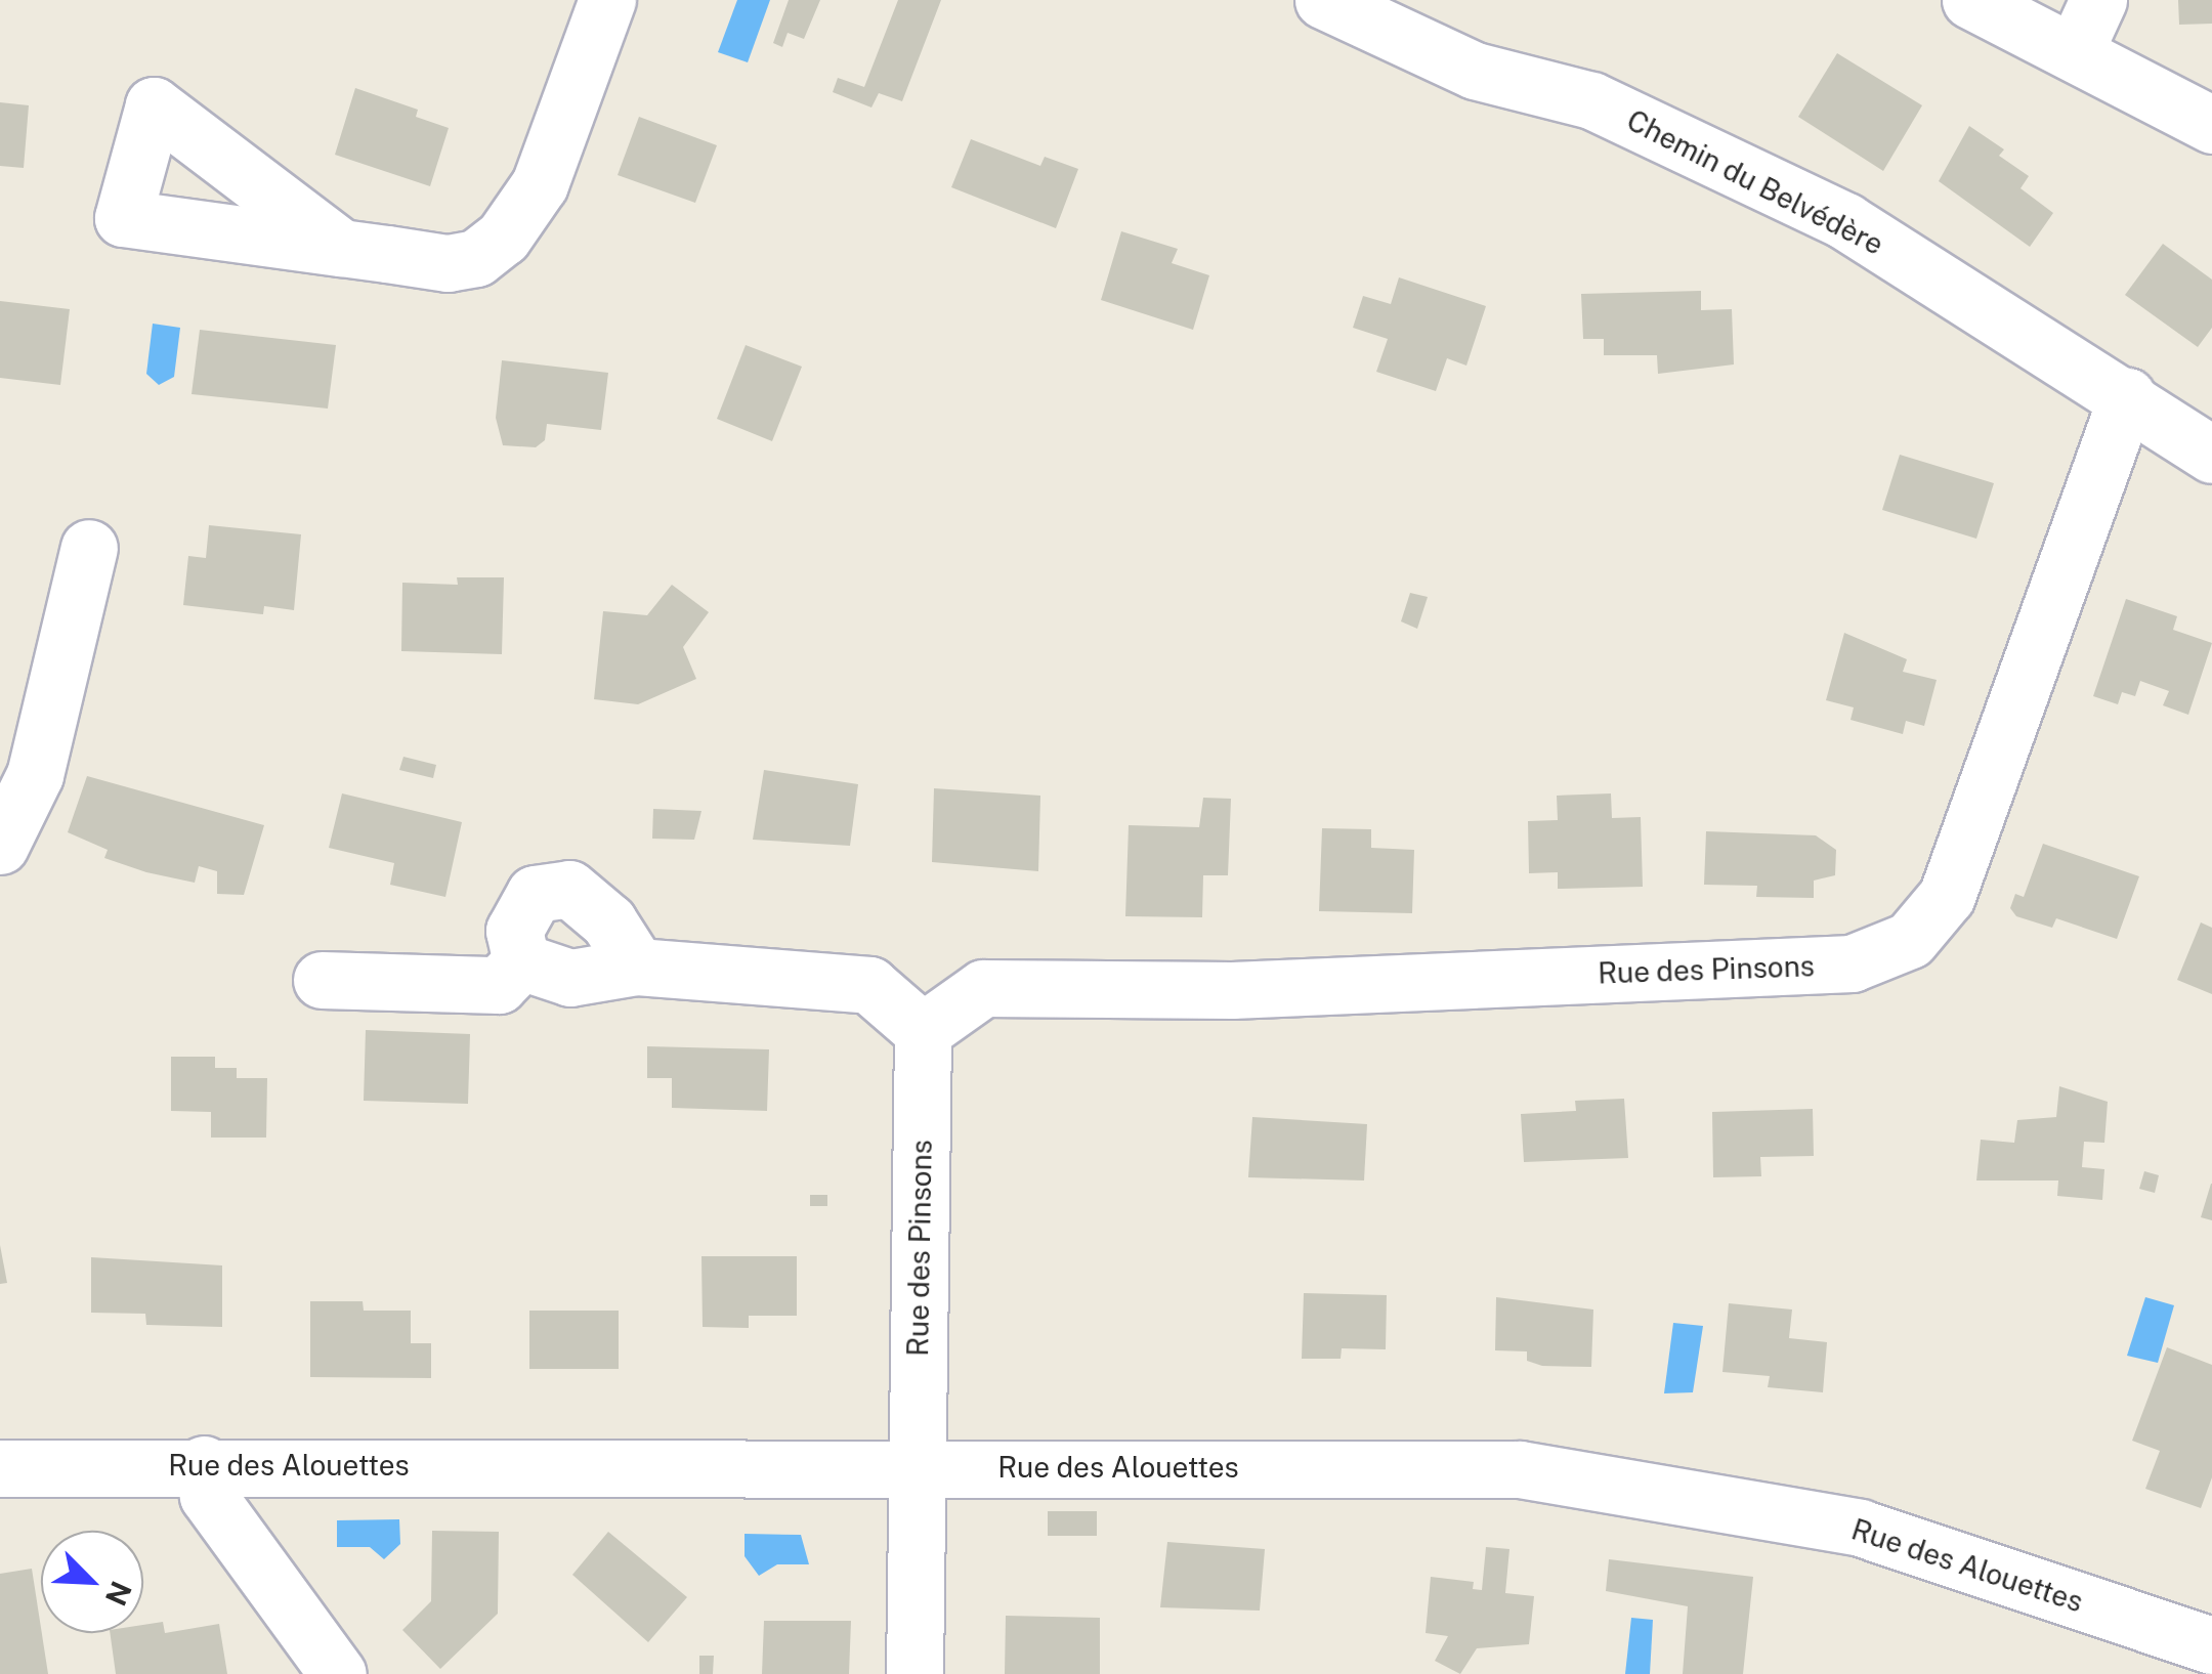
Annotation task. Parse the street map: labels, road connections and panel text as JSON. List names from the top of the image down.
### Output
{
  "streets": {
    "street": ["Chemin du Belvédère", "Rue des Pinsons", "Rue des Alouettes"]
  },
  "crossings": [
    ["Chemin du Belvédère", "Rue des Pinsons"],
    ["Rue des Pinsons", "Rue des Alouettes"]
  ],
  "north": "bottom right"
}
